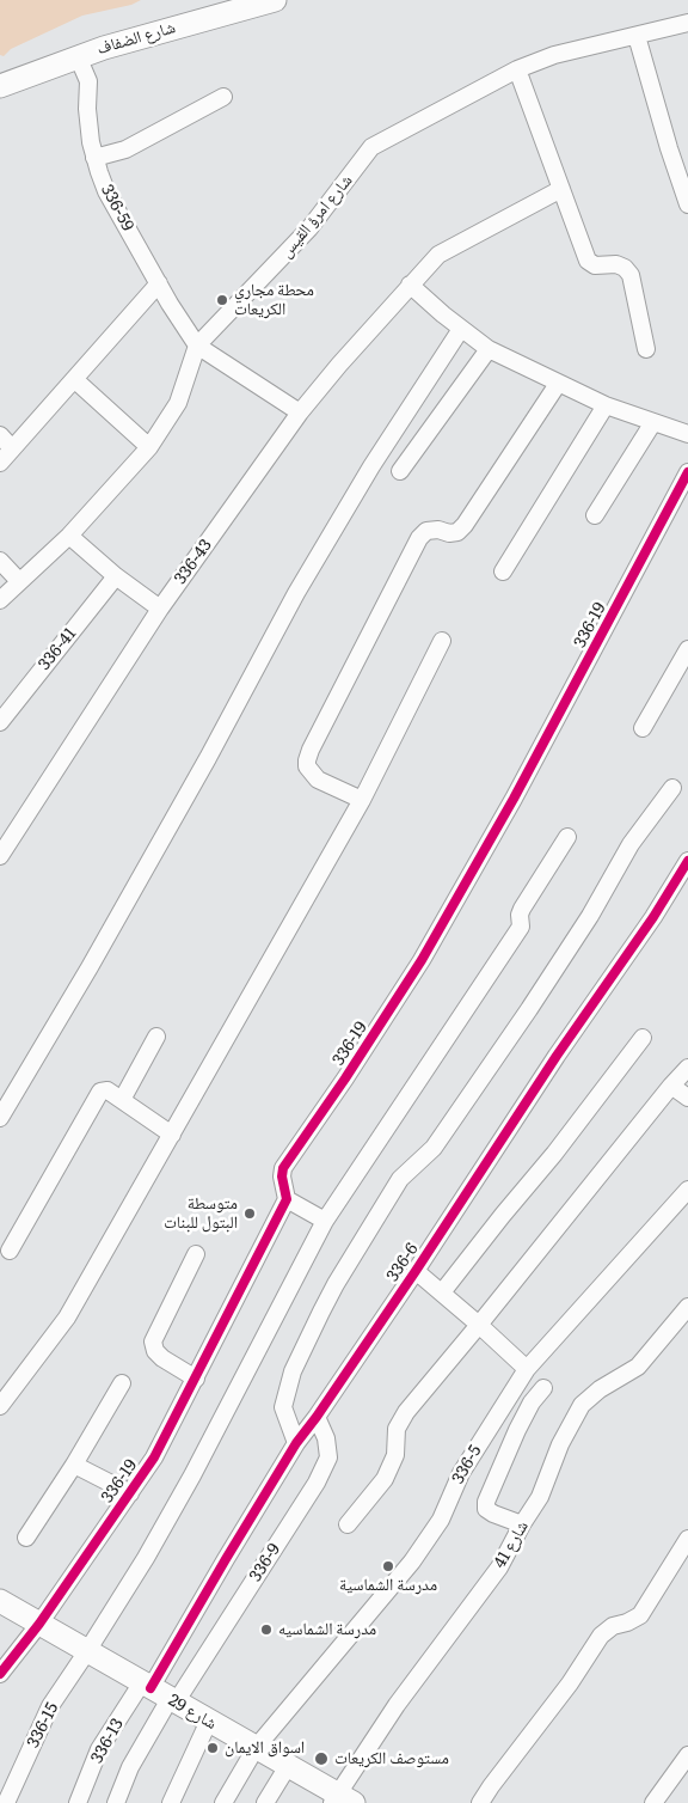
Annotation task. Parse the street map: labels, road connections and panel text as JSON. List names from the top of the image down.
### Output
{
  "streets": {
    "street": [
      "شارع الضفاف",
      "336-59",
      "شارع امرؤ القيس",
      "336-43",
      "336-19",
      "336-41",
      "336-6",
      "336-5",
      "شارع 41",
      "336-9",
      "شارع 29",
      "336-15",
      "336-13"
    ]
  },
  "crossings": [
    ["شارع الضفاف", "336-59"],
    ["336-59", "شارع امرؤ القيس"],
    ["336-19", "شارع 29"],
    ["336-6", "336-9"],
    ["336-6", "شارع 29"],
    ["336-6", "336-13"],
    ["336-5", "شارع 29"],
    ["شارع 41", "شارع 29"],
    ["336-9", "شارع 29"],
    ["336-9", "336-13"],
    ["شارع 29", "336-15"],
    ["شارع 29", "336-13"]
  ],
  "places": [
    "محطة مجاري الكريعات",
    "متوسطة البتول للبنات",
    "مدرسة الشماسية",
    "مدرسة الشماسيه",
    "اسواق الايمان",
    "مستوصف الكريعات"
  ]
}
